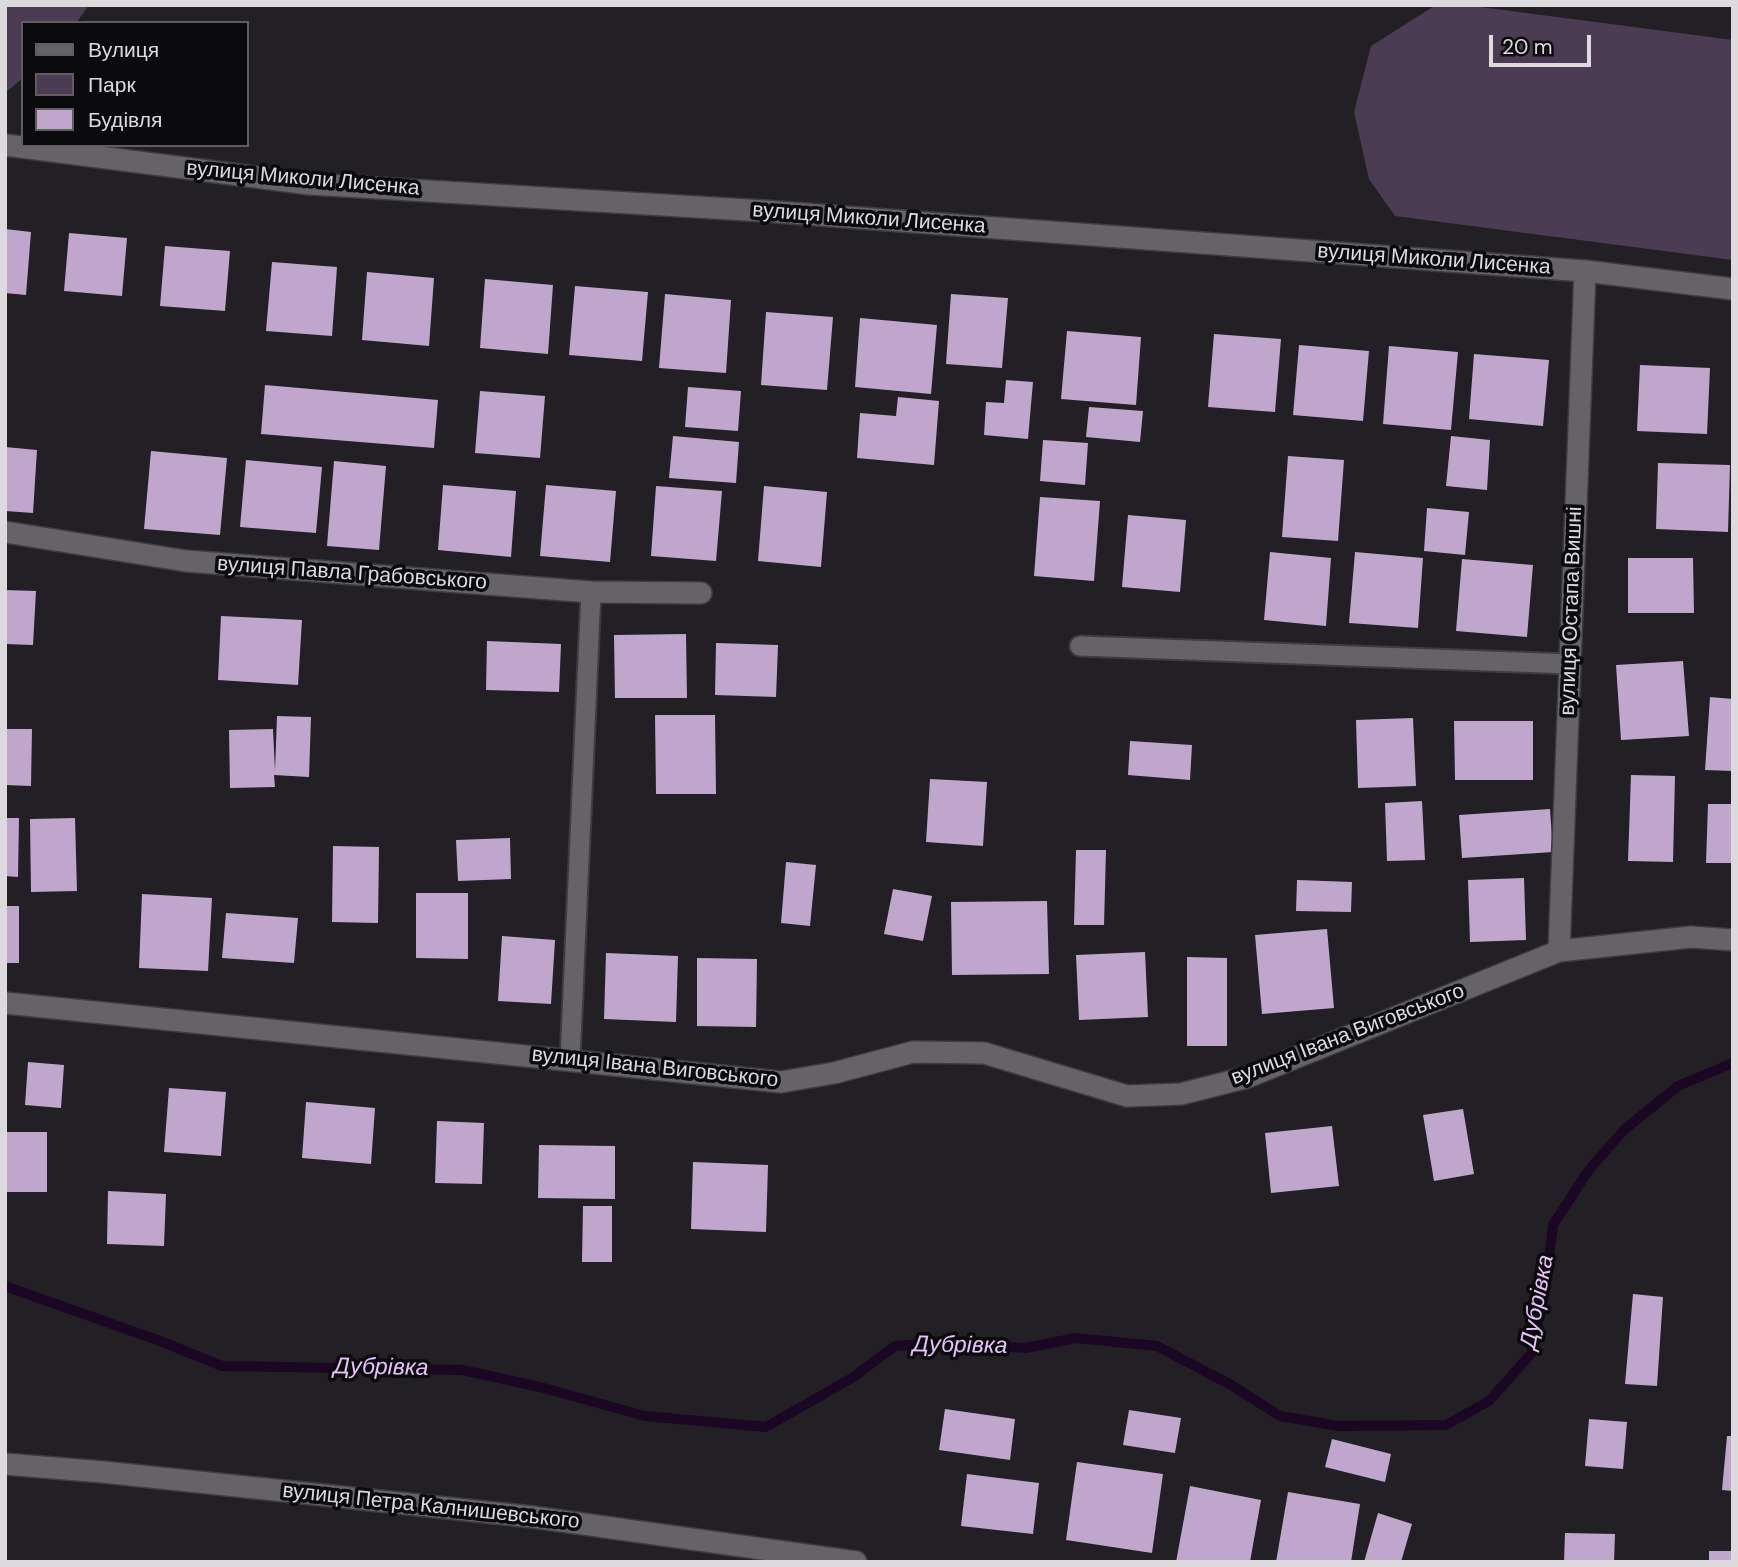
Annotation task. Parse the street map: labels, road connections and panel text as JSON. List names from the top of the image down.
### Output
{
  "streets": {
    "street": [
      "вулиця Миколи Лисенка",
      "вулиця Павла Грабовського",
      "вулиця Остапа Вишні",
      "вулиця Івана Виговського",
      "вулиця Петра Калнишевського"
    ]
  },
  "crossings": [
    ["вулиця Миколи Лисенка", "вулиця Остапа Вишні"],
    ["вулиця Остапа Вишні", "вулиця Івана Виговського"]
  ],
  "water": ["Дубрівка"],
  "legend": ["Вулиця", "Парк", "Будівля"],
  "scale_bar": "20 m"
}
